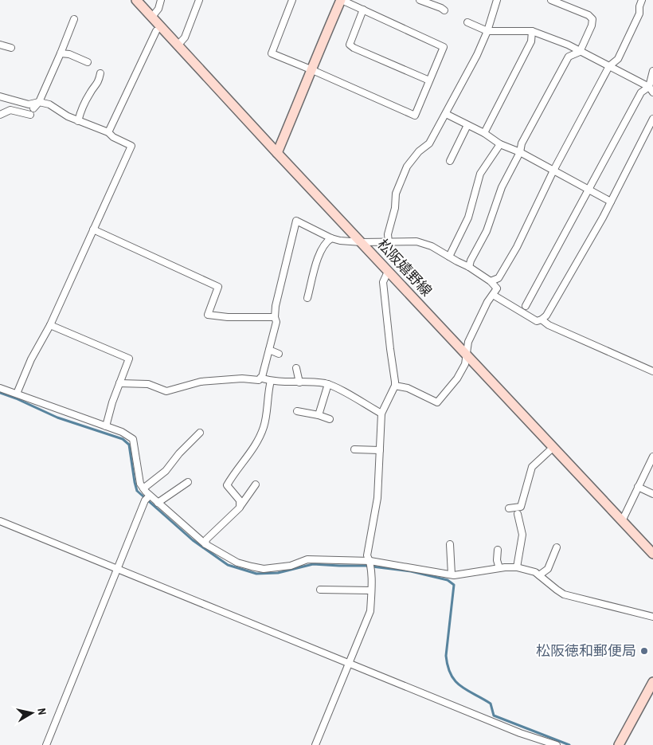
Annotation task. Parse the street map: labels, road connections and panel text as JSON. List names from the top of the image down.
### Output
{
  "streets": {
    "main road": ["松阪嬉野線"]
  },
  "places": ["松阪徳和郵便局"],
  "north": "right"
}
